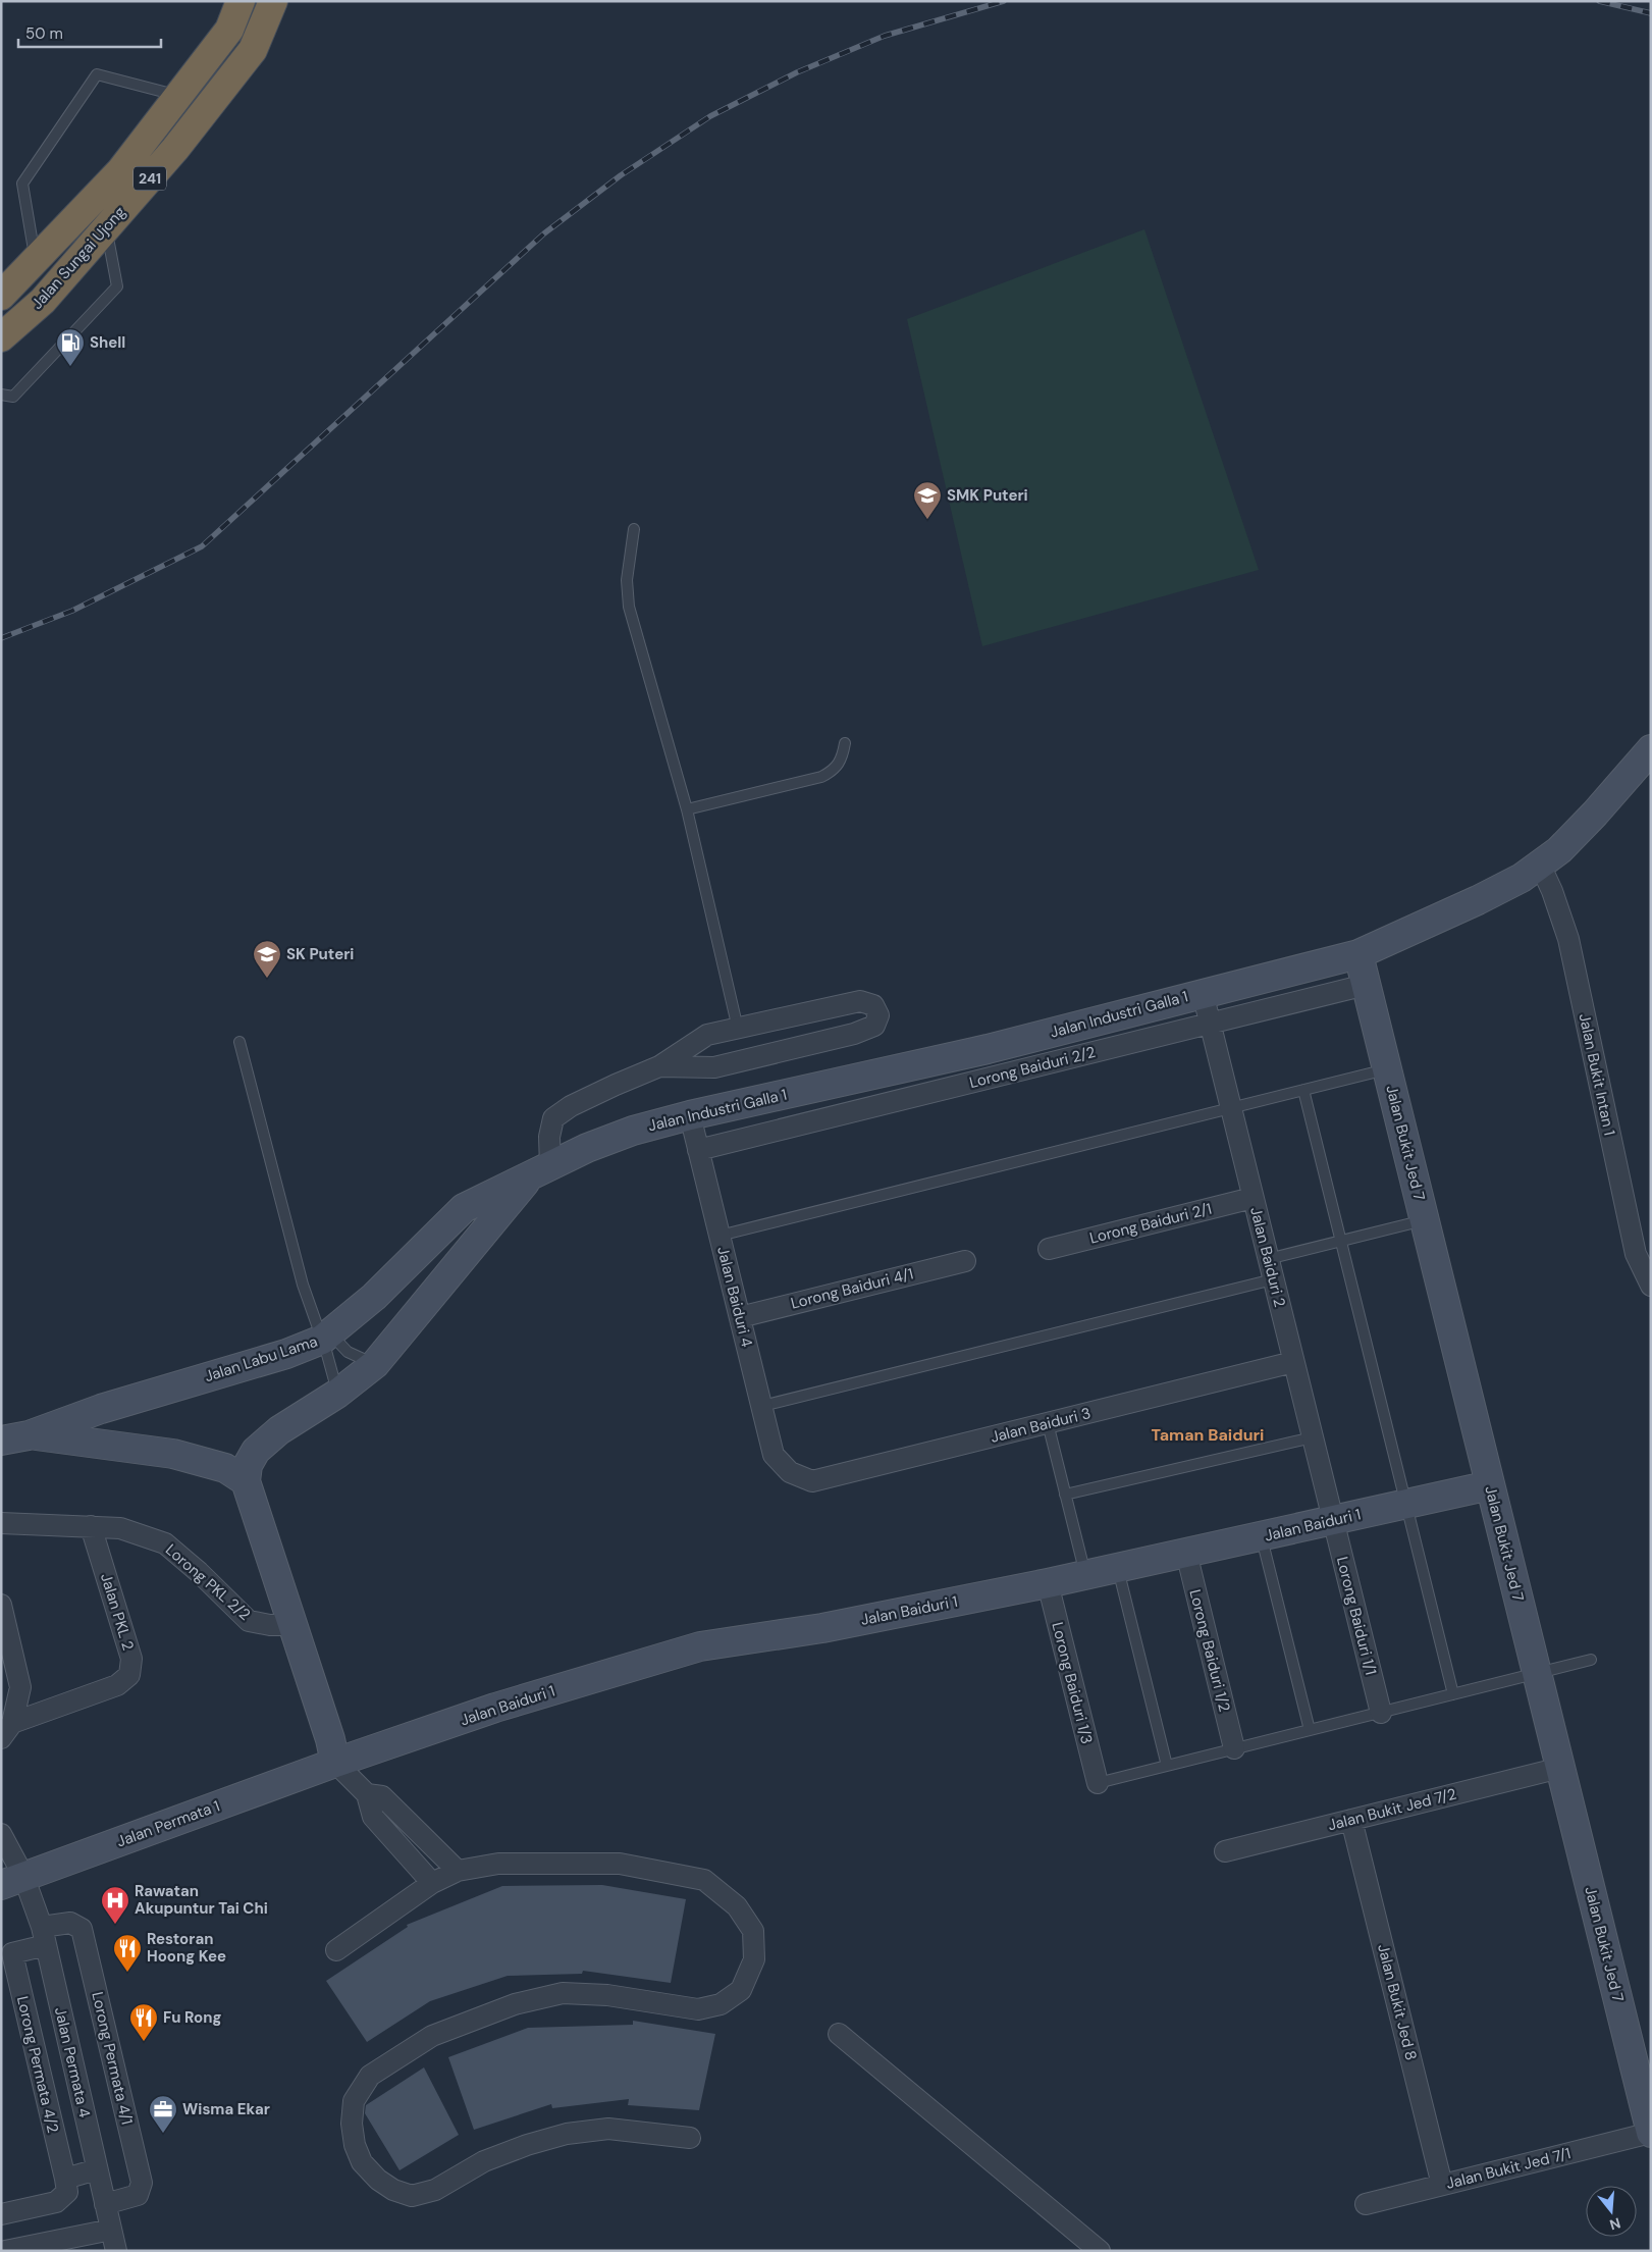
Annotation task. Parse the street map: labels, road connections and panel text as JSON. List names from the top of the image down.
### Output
{
  "streets": {
    "highway": ["241", "Jalan Sungai Ujong"],
    "main road": [
      "Jalan Industri Galla 1",
      "Jalan Bukit Jed 7",
      "Jalan Labu Lama",
      "Jalan Baiduri 1",
      "Jalan Permata 1"
    ],
    "street": [
      "Lorong Baiduri 2/2",
      "Jalan Bukit Intan 1",
      "Lorong Baiduri 2/1",
      "Jalan Baiduri 2",
      "Lorong Baiduri 4/1",
      "Jalan Baiduri 4",
      "Jalan Baiduri 3",
      "Lorong PKL 2/2",
      "Jalan PKL 2",
      "Lorong Baiduri 1/1",
      "Lorong Baiduri 1/2",
      "Lorong Baiduri 1/3",
      "Jalan Bukit Jed 7/2",
      "Jalan Bukit Jed 8",
      "Lorong Permata 4/1",
      "Jalan Permata 4",
      "Lorong Permata 4/2",
      "Jalan Bukit Jed 7/1"
    ]
  },
  "crossings": [
    ["Jalan Industri Galla 1", "Jalan Bukit Intan 1"],
    ["Jalan Industri Galla 1", "Jalan Bukit Jed 7"],
    ["Jalan Industri Galla 1", "Jalan Baiduri 2"],
    ["Jalan Industri Galla 1", "Jalan Baiduri 4"],
    ["Jalan Industri Galla 1", "Jalan Labu Lama"],
    ["Lorong Baiduri 2/2", "Jalan Bukit Jed 7"],
    ["Lorong Baiduri 2/2", "Jalan Baiduri 2"],
    ["Lorong Baiduri 2/2", "Jalan Baiduri 4"],
    ["Jalan Bukit Jed 7", "Jalan Baiduri 1"],
    ["Jalan Bukit Jed 7", "Jalan Bukit Jed 7/2"],
    ["Jalan Bukit Jed 7", "Jalan Bukit Jed 7/1"],
    ["Lorong Baiduri 2/1", "Jalan Baiduri 2"],
    ["Jalan Baiduri 2", "Jalan Baiduri 3"],
    ["Jalan Baiduri 2", "Jalan Baiduri 1"],
    ["Jalan Baiduri 2", "Lorong Baiduri 1/1"],
    ["Lorong Baiduri 4/1", "Jalan Baiduri 4"],
    ["Jalan Baiduri 4", "Jalan Baiduri 3"],
    ["Jalan Baiduri 1", "Lorong Baiduri 1/1"],
    ["Jalan Baiduri 1", "Lorong Baiduri 1/2"],
    ["Jalan Baiduri 1", "Lorong Baiduri 1/3"],
    ["Jalan Baiduri 1", "Jalan Permata 1"],
    ["Lorong PKL 2/2", "Jalan PKL 2"],
    ["Jalan Bukit Jed 7/2", "Jalan Bukit Jed 8"],
    ["Jalan Permata 1", "Jalan Permata 4"],
    ["Jalan Bukit Jed 8", "Jalan Bukit Jed 7/1"],
    ["Lorong Permata 4/1", "Jalan Permata 4"],
    ["Lorong Permata 4/1", "Lorong Permata 4/2"],
    ["Jalan Permata 4", "Lorong Permata 4/2"]
  ],
  "districts": ["Taman Baiduri"],
  "places": {
    "fuel station": ["Shell"],
    "school or university": ["SMK Puteri", "SK Puteri"],
    "hospital": ["Rawatan Akupuntur Tai Chi"],
    "restaurant": ["Restoran Hoong Kee", "Fu Rong"],
    "office": ["Wisma Ekar"]
  },
  "scale_bar": "50 m",
  "north": "bottom"
}
